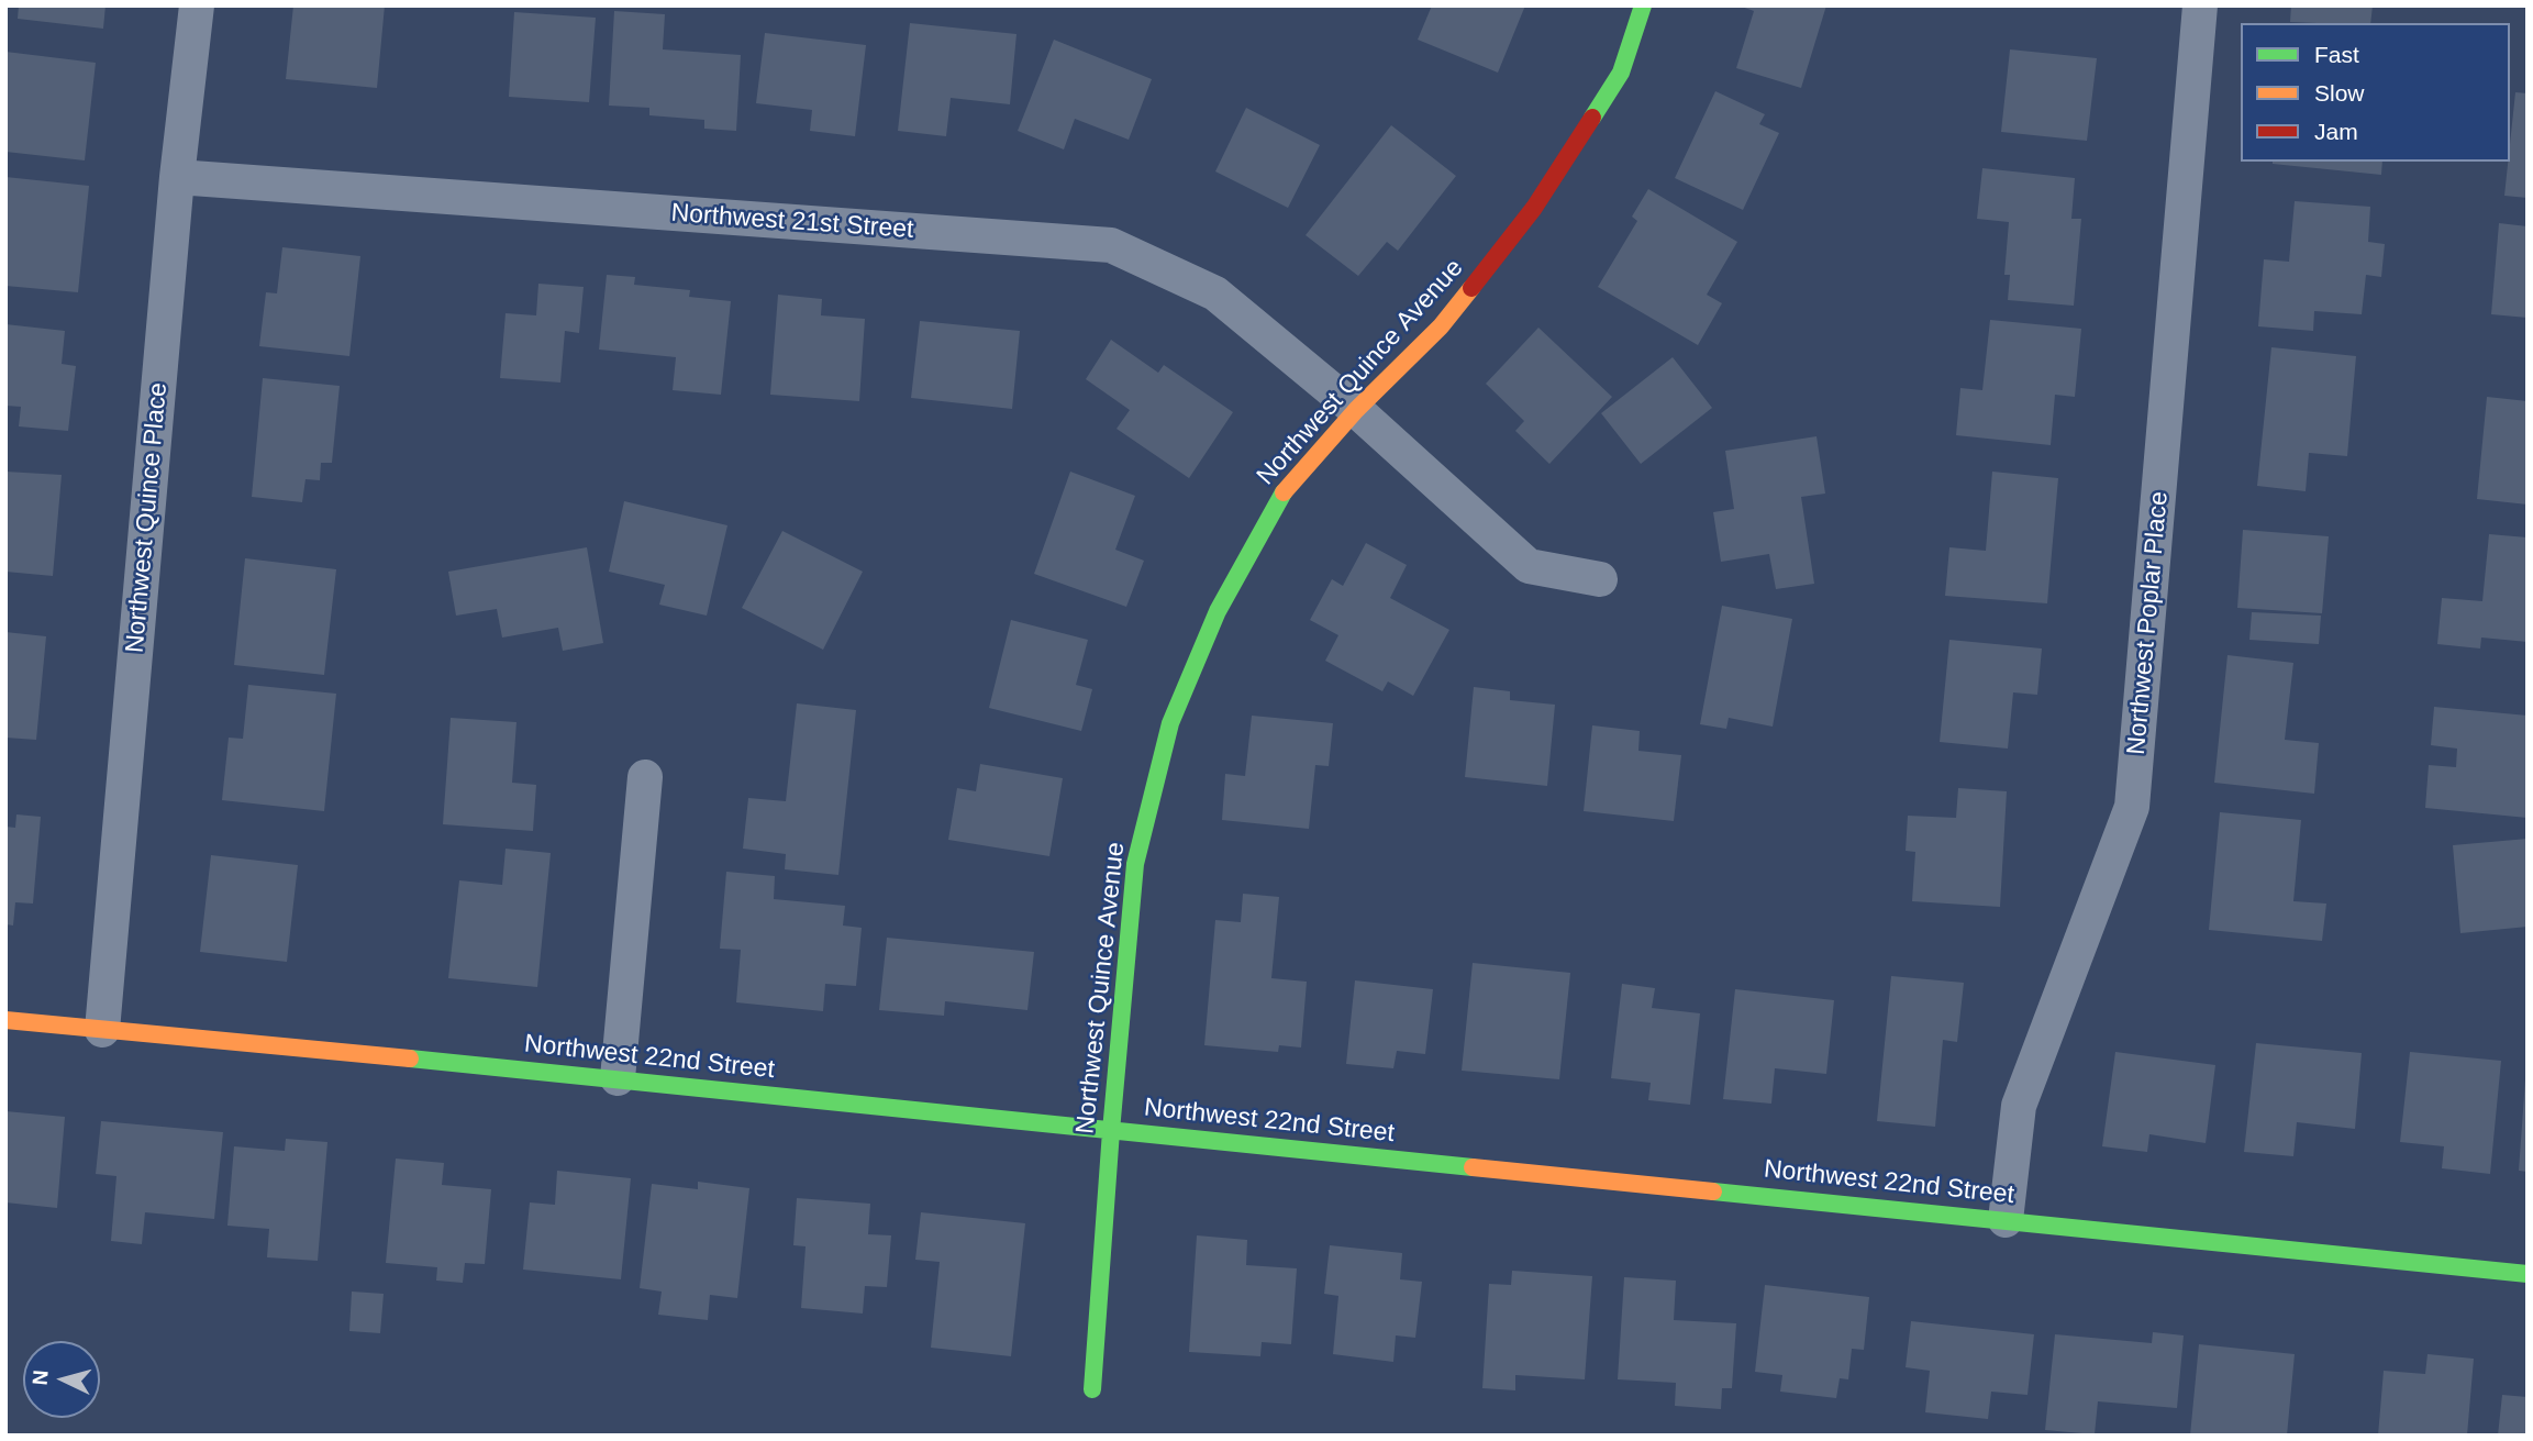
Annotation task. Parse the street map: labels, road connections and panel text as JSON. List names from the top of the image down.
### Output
{
  "streets": {
    "street": [
      "Northwest 21st Street",
      "Northwest Quince Avenue",
      "Northwest Quince Place",
      "Northwest Poplar Place",
      "Northwest 22nd Street"
    ]
  },
  "crossings": [
    ["Northwest 21st Street", "Northwest Quince Avenue"],
    ["Northwest 21st Street", "Northwest Quince Place"],
    ["Northwest Quince Avenue", "Northwest 22nd Street"],
    ["Northwest Quince Place", "Northwest 22nd Street"],
    ["Northwest Poplar Place", "Northwest 22nd Street"]
  ],
  "legend": ["Fast", "Slow", "Jam"],
  "north": "left"
}
